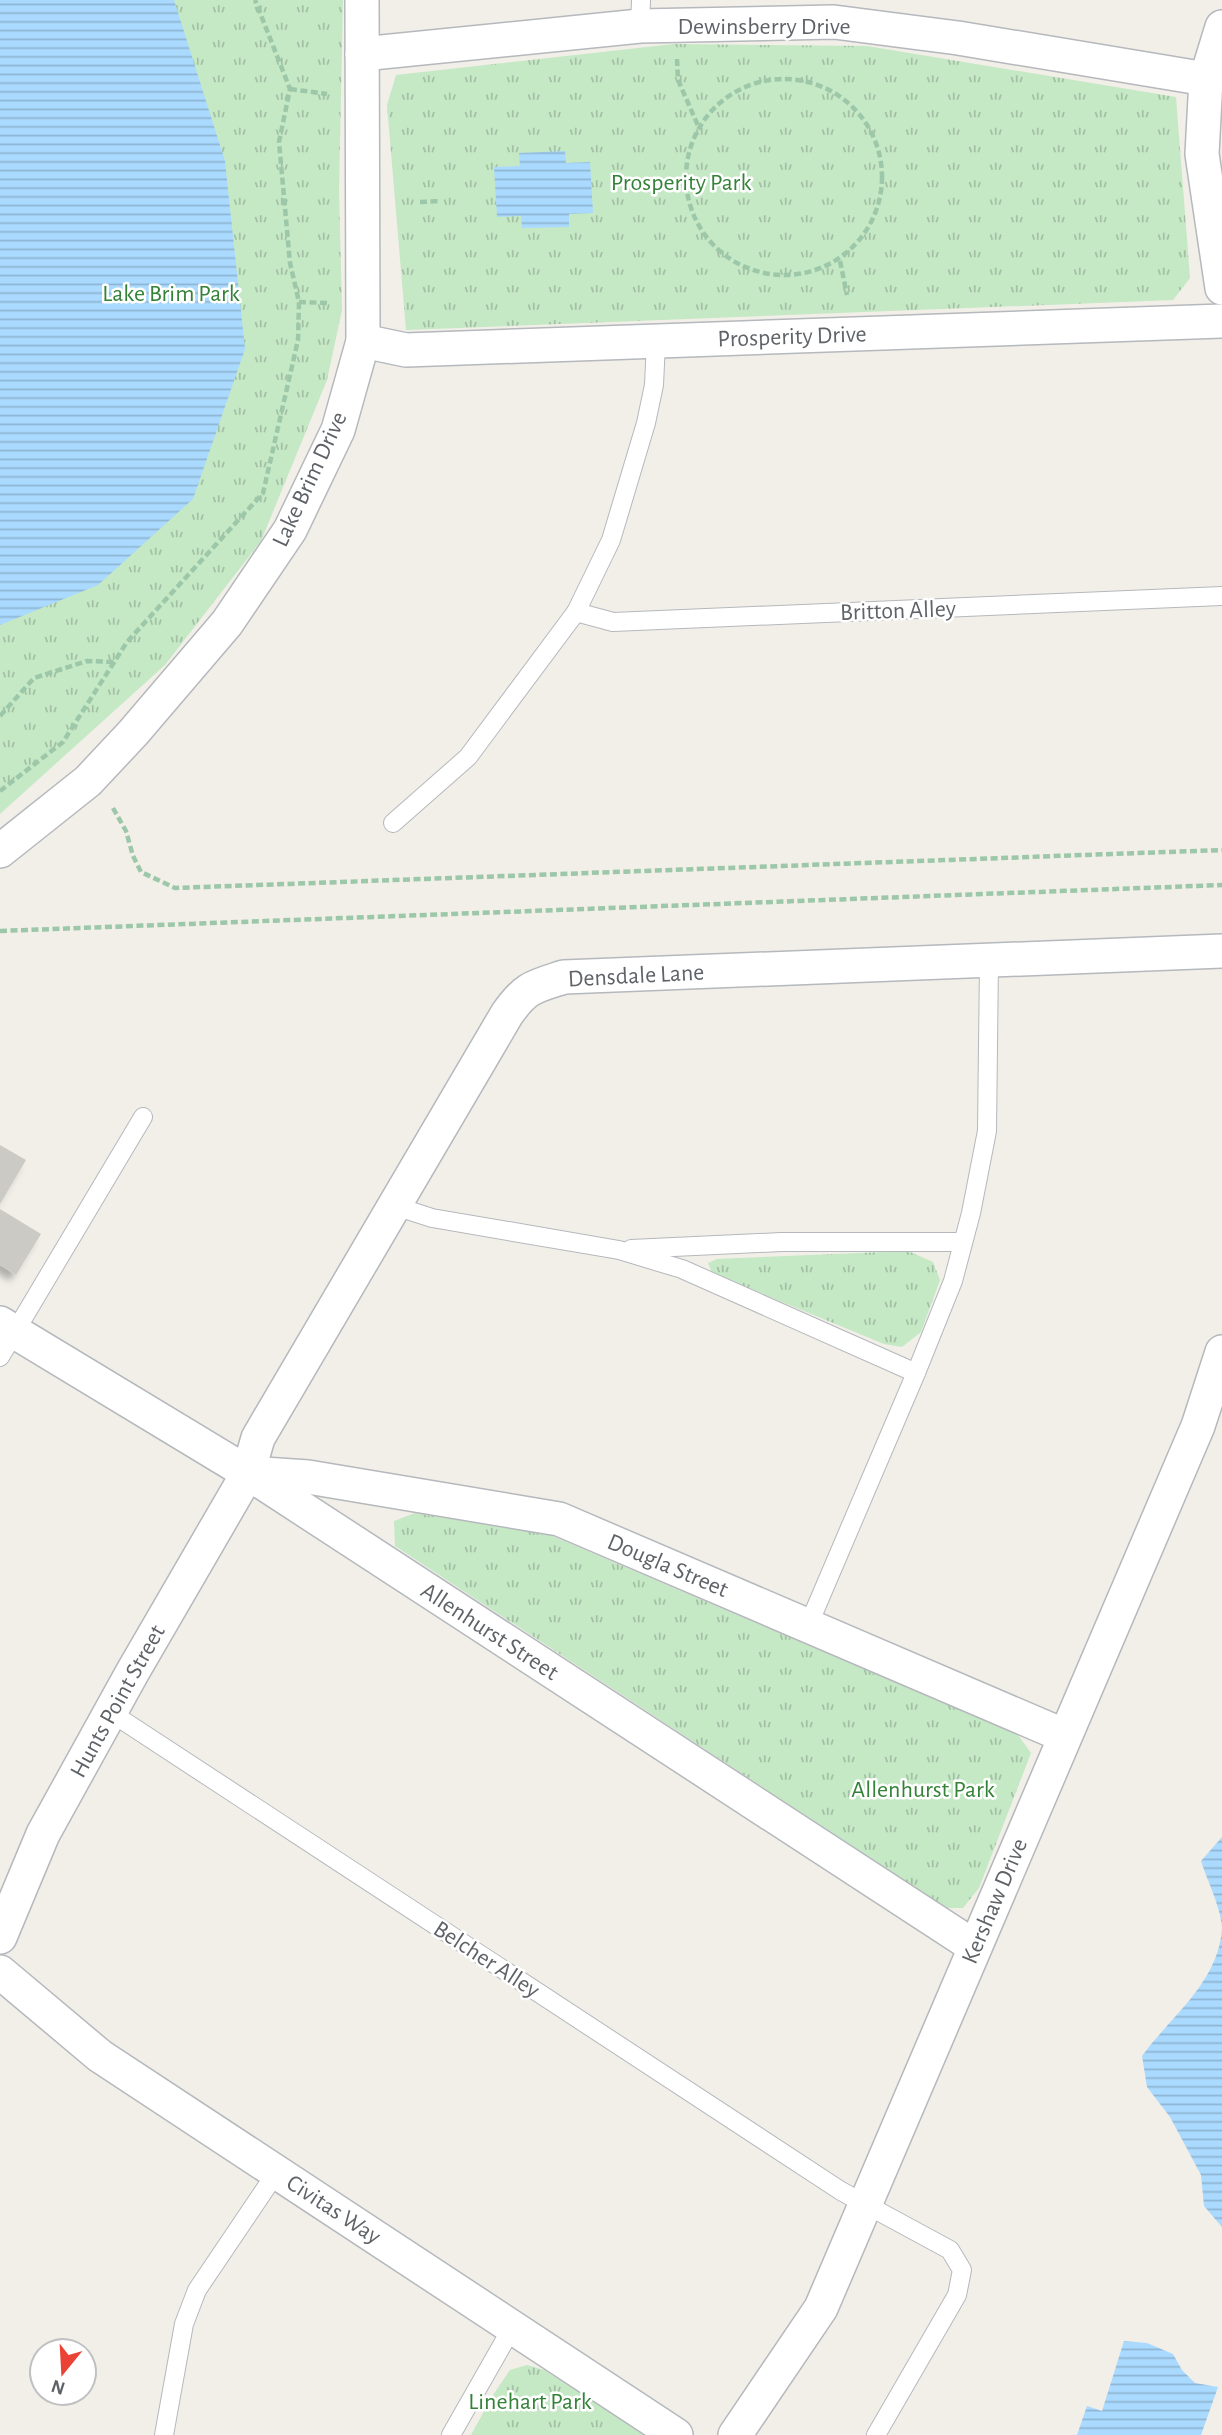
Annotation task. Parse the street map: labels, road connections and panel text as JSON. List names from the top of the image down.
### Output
{
  "streets": {
    "street": [
      "Dewinsberry Drive",
      "Prosperity Drive",
      "Lake Brim Drive",
      "Densdale Lane",
      "Dougla Street",
      "Allenhurst Street",
      "Hunts Point Street",
      "Kershaw Drive",
      "Civitas Way"
    ],
    "lane": ["Britton Alley", "Belcher Alley"]
  },
  "crossings": [
    ["Dewinsberry Drive", "Lake Brim Drive"],
    ["Prosperity Drive", "Lake Brim Drive"],
    ["Densdale Lane", "Dougla Street"],
    ["Densdale Lane", "Allenhurst Street"],
    ["Densdale Lane", "Hunts Point Street"],
    ["Dougla Street", "Allenhurst Street"],
    ["Dougla Street", "Hunts Point Street"],
    ["Dougla Street", "Kershaw Drive"],
    ["Allenhurst Street", "Hunts Point Street"],
    ["Allenhurst Street", "Kershaw Drive"],
    ["Hunts Point Street", "Belcher Alley"],
    ["Kershaw Drive", "Belcher Alley"]
  ],
  "parks": [
    "Prosperity Park",
    "Lake Brim Park",
    "Allenhurst Park",
    "Linehart Park"
  ],
  "north": "bottom"
}
